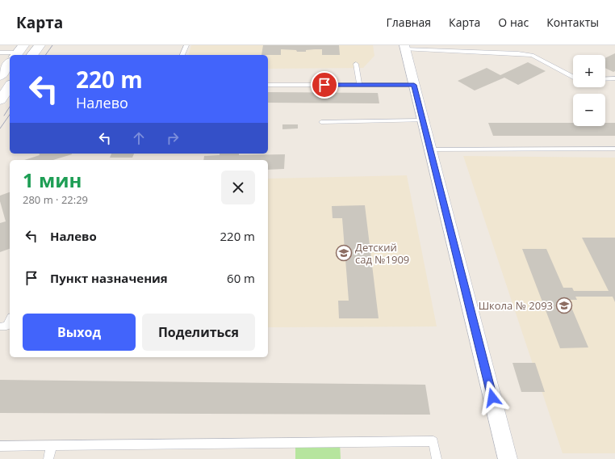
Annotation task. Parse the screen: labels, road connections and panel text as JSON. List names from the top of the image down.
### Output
{
  "places": {
    "school or university": ["Детский сад №1909", "Школа № 2093"]
  },
  "page": {
    "header": "Карта",
    "nav": [
      "Главная",
      "Карта",
      "О нас",
      "Контакты"
    ],
    "map_buttons": ["+", "−"],
    "turn": ["220 m", "Налево"],
    "heading": ["1 мин", "280 m · 22:29"],
    "list": [
      {
        "name": "Налево",
        "value": "220 m"
      },
      {
        "name": "Пункт назначения",
        "value": "60 m"
      }
    ],
    "buttons": ["Выход", "Поделиться"]
  }
}
